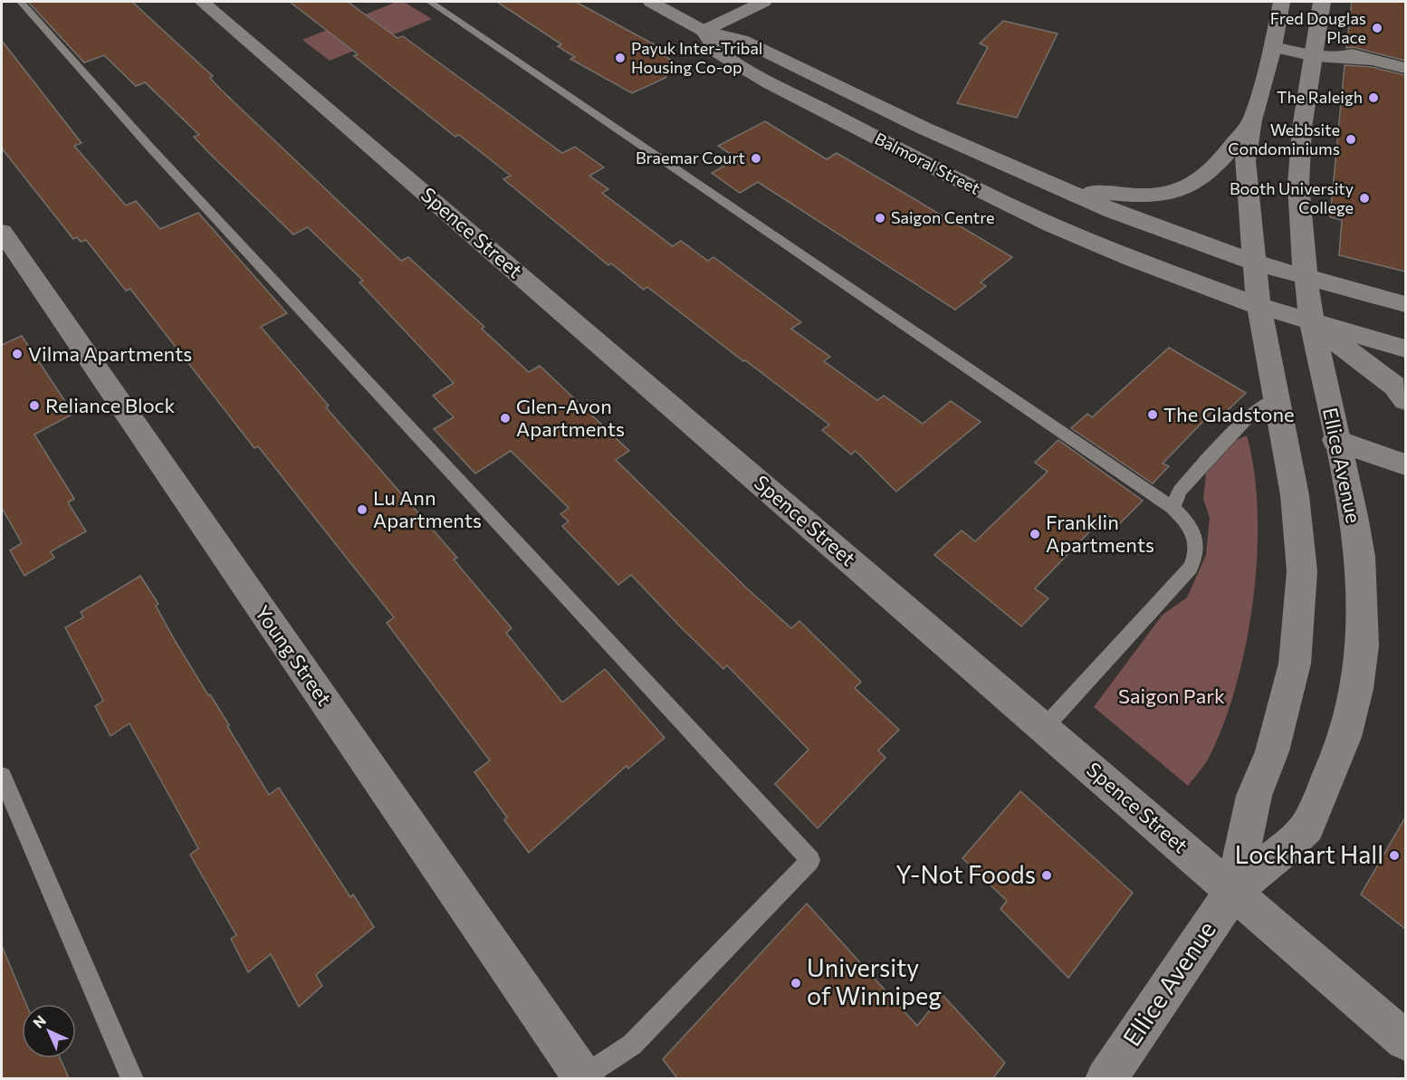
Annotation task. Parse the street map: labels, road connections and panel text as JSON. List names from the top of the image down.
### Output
{
  "streets": {
    "main road": [
      "Balmoral Street",
      "Spence Street",
      "Ellice Avenue",
      "Young Street"
    ]
  },
  "crossings": [
    ["Balmoral Street", "Ellice Avenue"],
    ["Spence Street", "Ellice Avenue"]
  ],
  "parks": ["Saigon Park"],
  "places": [
    "Fred Douglas Place",
    "Payuk Inter-Tribal Housing Co-op",
    "The Raleigh",
    "Webbsite Condominiums",
    "Braemar Court",
    "Booth University College",
    "Saigon Centre",
    "Vilma Apartments",
    "Reliance Block",
    "The Gladstone",
    "Glen-Avon Apartments",
    "Lu Ann Apartments",
    "Franklin Apartments",
    "Lockhart Hall",
    "Y-Not Foods",
    "University of Winnipeg"
  ],
  "north": "top left"
}
